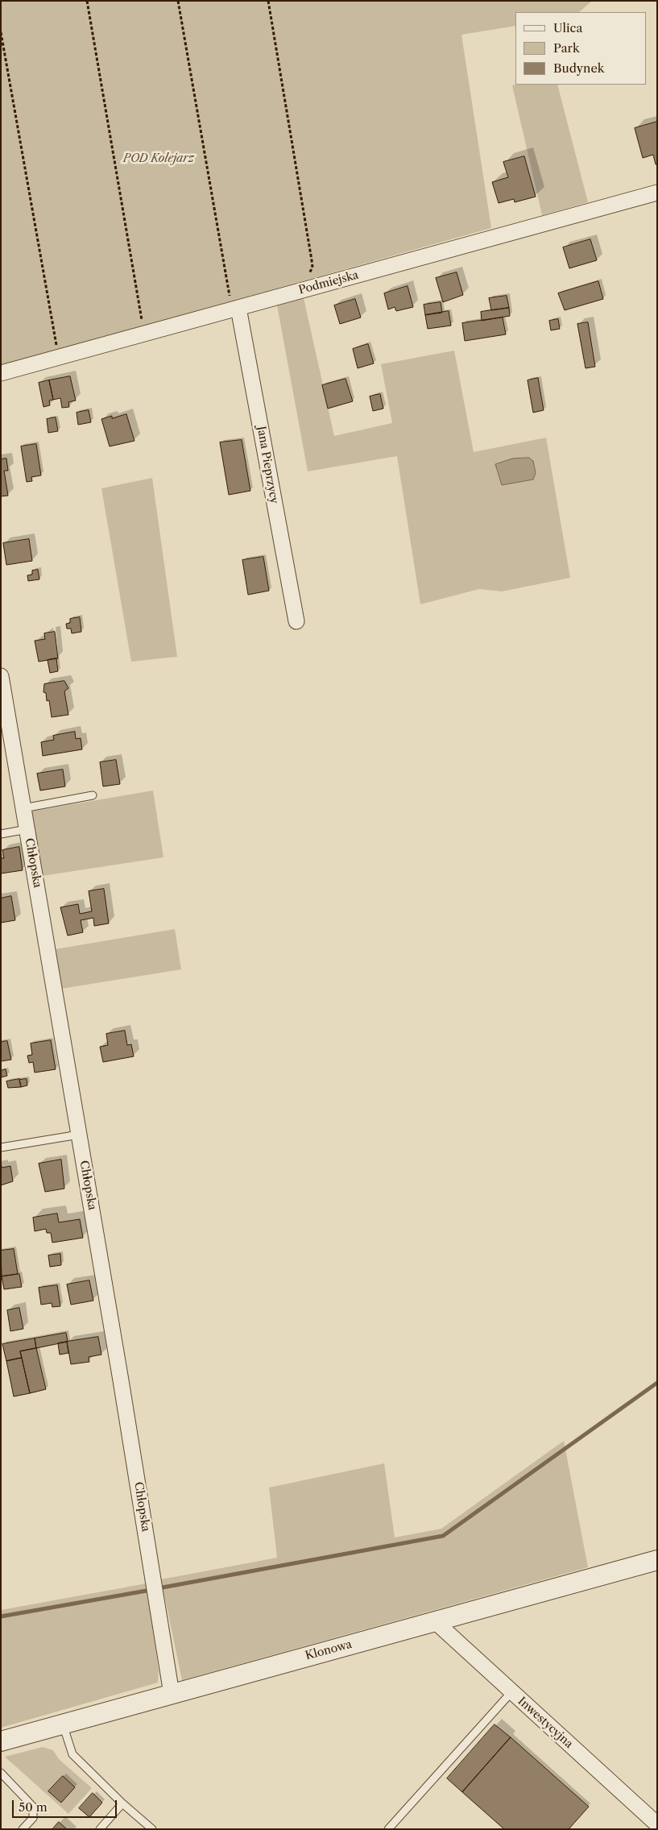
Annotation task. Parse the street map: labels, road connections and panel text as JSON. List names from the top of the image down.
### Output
{
  "streets": {
    "street": [
      "Podmiejska",
      "Jana Pieprzycy",
      "Chłopska",
      "Klonowa",
      "Inwestycyjna"
    ]
  },
  "crossings": [
    ["Podmiejska", "Jana Pieprzycy"],
    ["Chłopska", "Klonowa"],
    ["Klonowa", "Inwestycyjna"]
  ],
  "parks": ["POD Kolejarz"],
  "legend": ["Ulica", "Park", "Budynek"],
  "scale_bar": "50 m"
}
